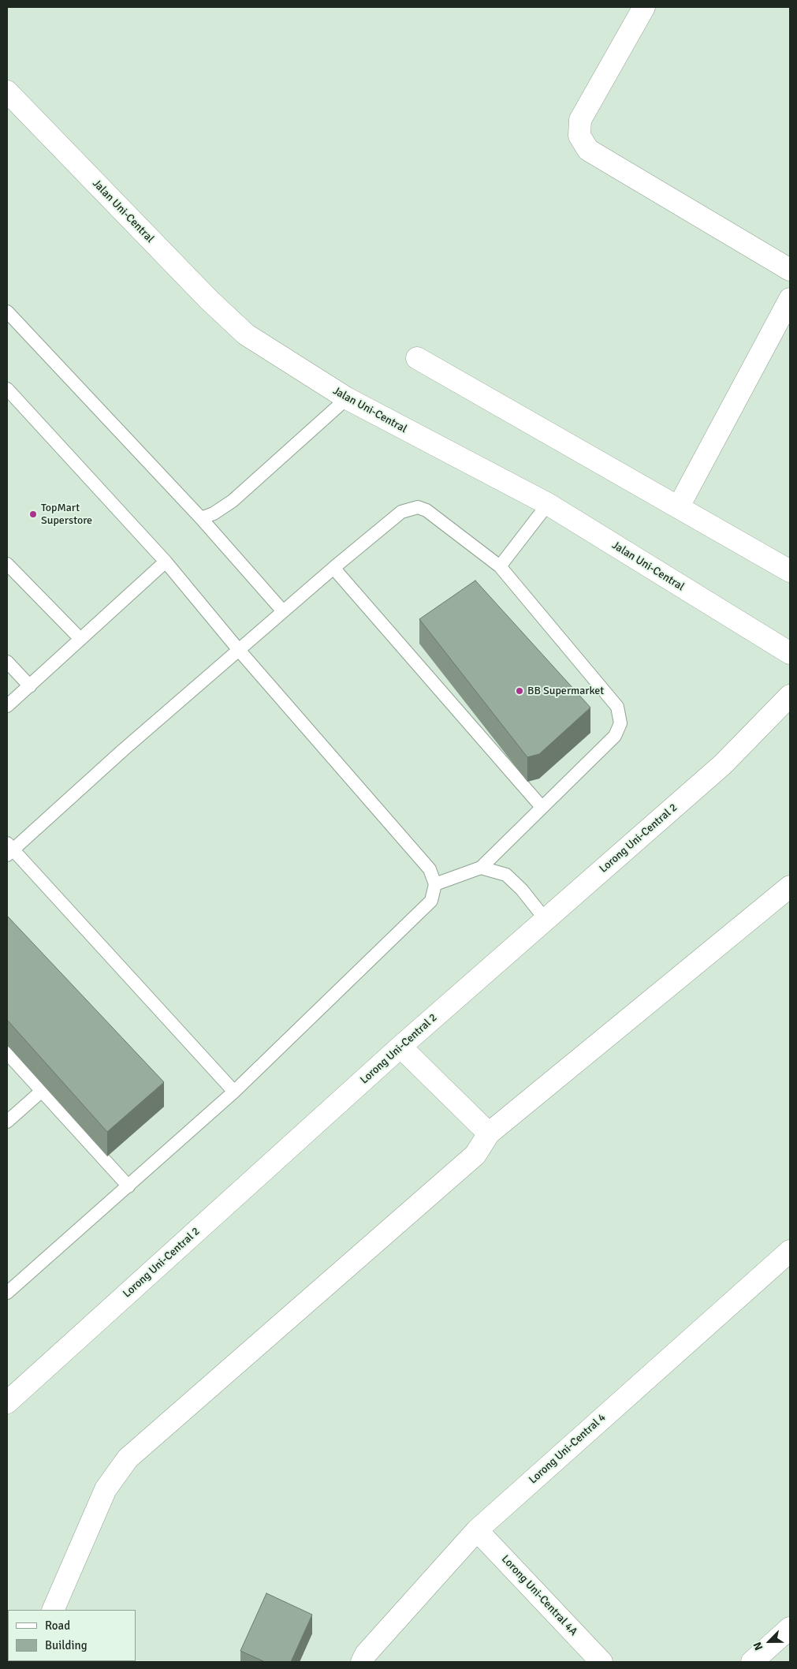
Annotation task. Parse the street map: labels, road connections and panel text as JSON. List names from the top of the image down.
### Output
{
  "streets": {
    "street": [
      "Jalan Uni-Central",
      "Lorong Uni-Central 2",
      "Lorong Uni-Central 4",
      "Lorong Uni-Central 4A"
    ]
  },
  "crossings": [
    ["Lorong Uni-Central 4", "Lorong Uni-Central 4A"]
  ],
  "places": ["TopMart Superstore", "BB Supermarket"],
  "legend": ["Road", "Building"],
  "north": "bottom left"
}
